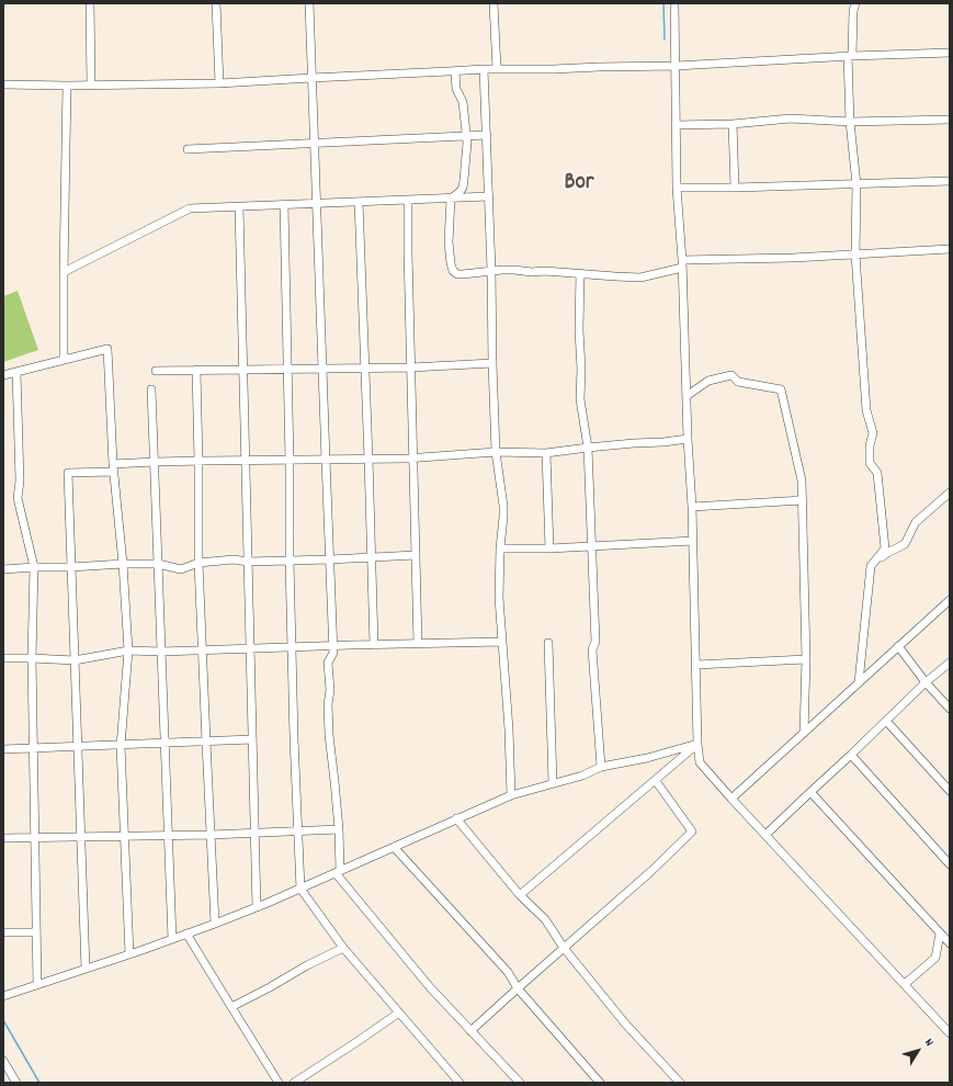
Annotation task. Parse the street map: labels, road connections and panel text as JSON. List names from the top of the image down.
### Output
{
  "districts": ["Bor"],
  "north": "top right"
}
